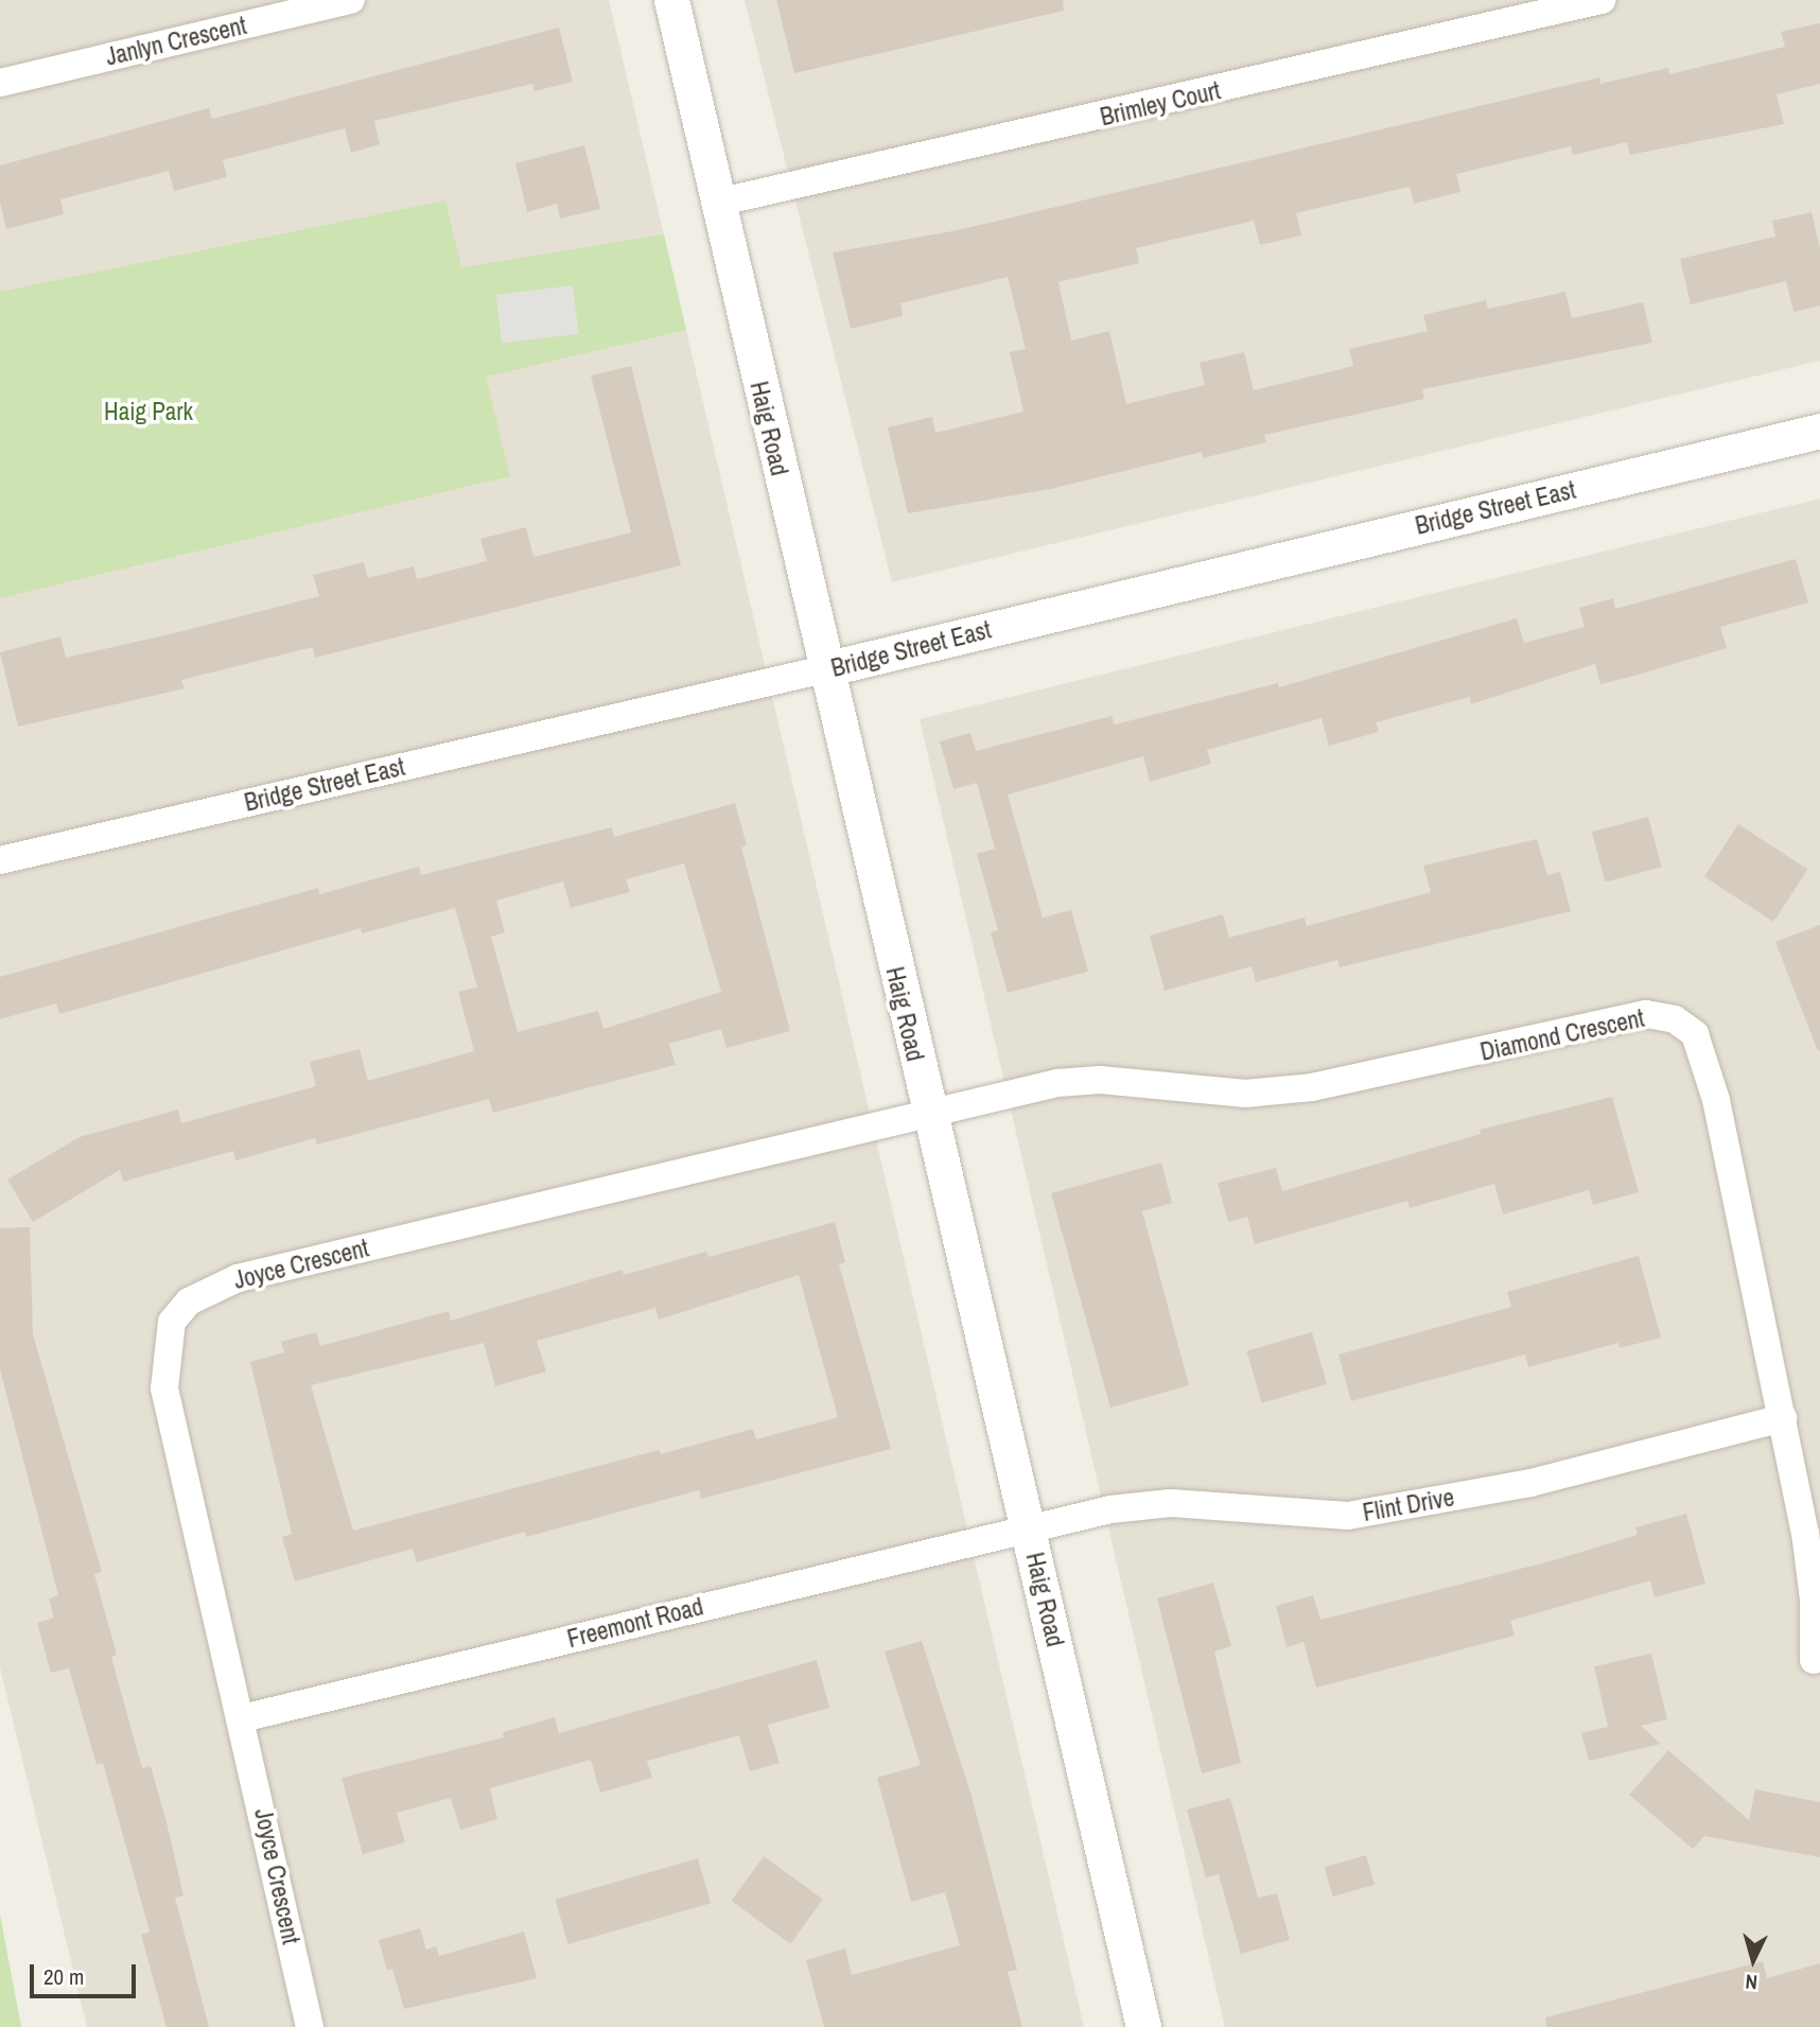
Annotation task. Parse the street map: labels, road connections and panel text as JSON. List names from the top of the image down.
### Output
{
  "streets": {
    "street": [
      "Janlyn Crescent",
      "Brimley Court",
      "Haig Road",
      "Bridge Street East",
      "Diamond Crescent",
      "Joyce Crescent",
      "Flint Drive",
      "Freemont Road"
    ]
  },
  "crossings": [
    ["Brimley Court", "Haig Road"],
    ["Haig Road", "Bridge Street East"],
    ["Haig Road", "Diamond Crescent"],
    ["Haig Road", "Joyce Crescent"],
    ["Haig Road", "Flint Drive"],
    ["Haig Road", "Freemont Road"],
    ["Diamond Crescent", "Joyce Crescent"],
    ["Diamond Crescent", "Flint Drive"],
    ["Joyce Crescent", "Freemont Road"],
    ["Flint Drive", "Freemont Road"]
  ],
  "parks": ["Haig Park"],
  "scale_bar": "20 m",
  "north": "bottom"
}
